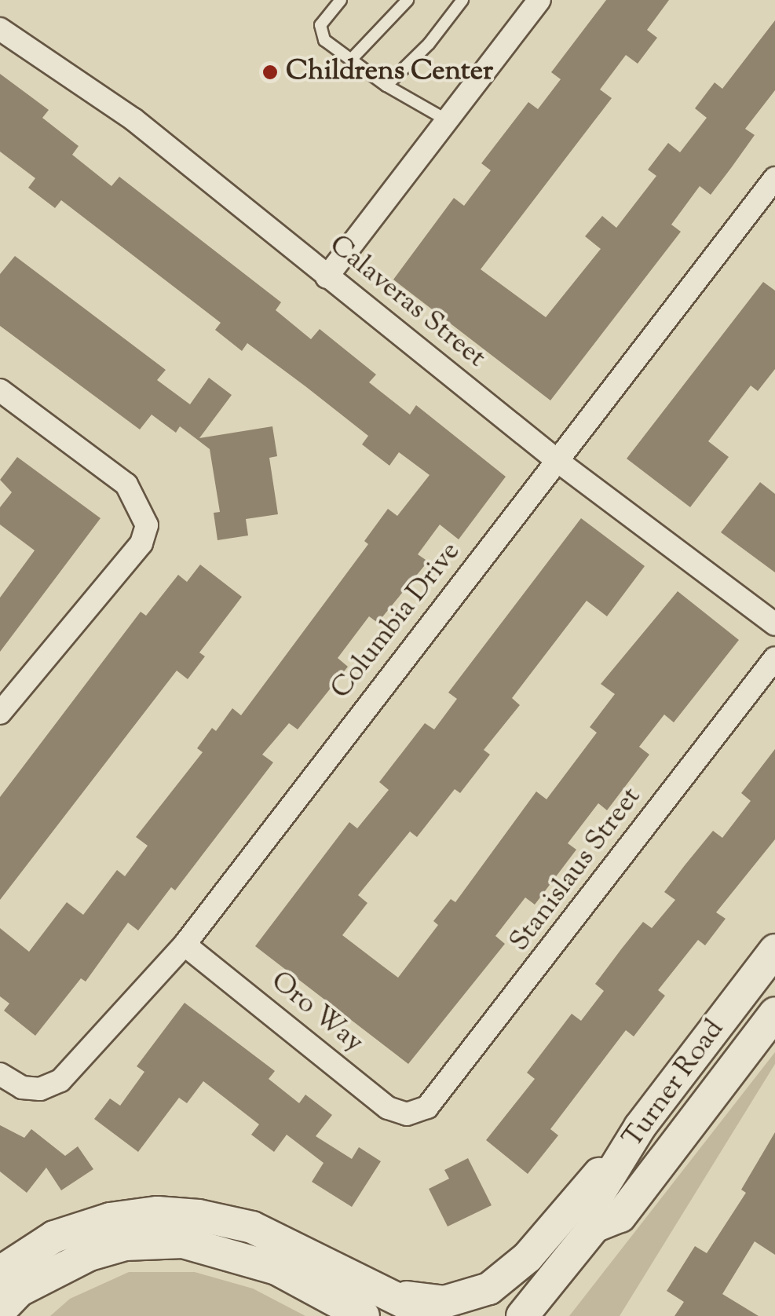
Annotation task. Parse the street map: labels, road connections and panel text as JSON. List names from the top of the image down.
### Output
{
  "streets": {
    "main road": ["Turner Road"],
    "street": [
      "Calaveras Street",
      "Columbia Drive",
      "Stanislaus Street",
      "Oro Way"
    ]
  },
  "crossings": [
    ["Calaveras Street", "Columbia Drive"],
    ["Columbia Drive", "Oro Way"],
    ["Stanislaus Street", "Oro Way"]
  ],
  "places": ["Childrens Center"]
}
